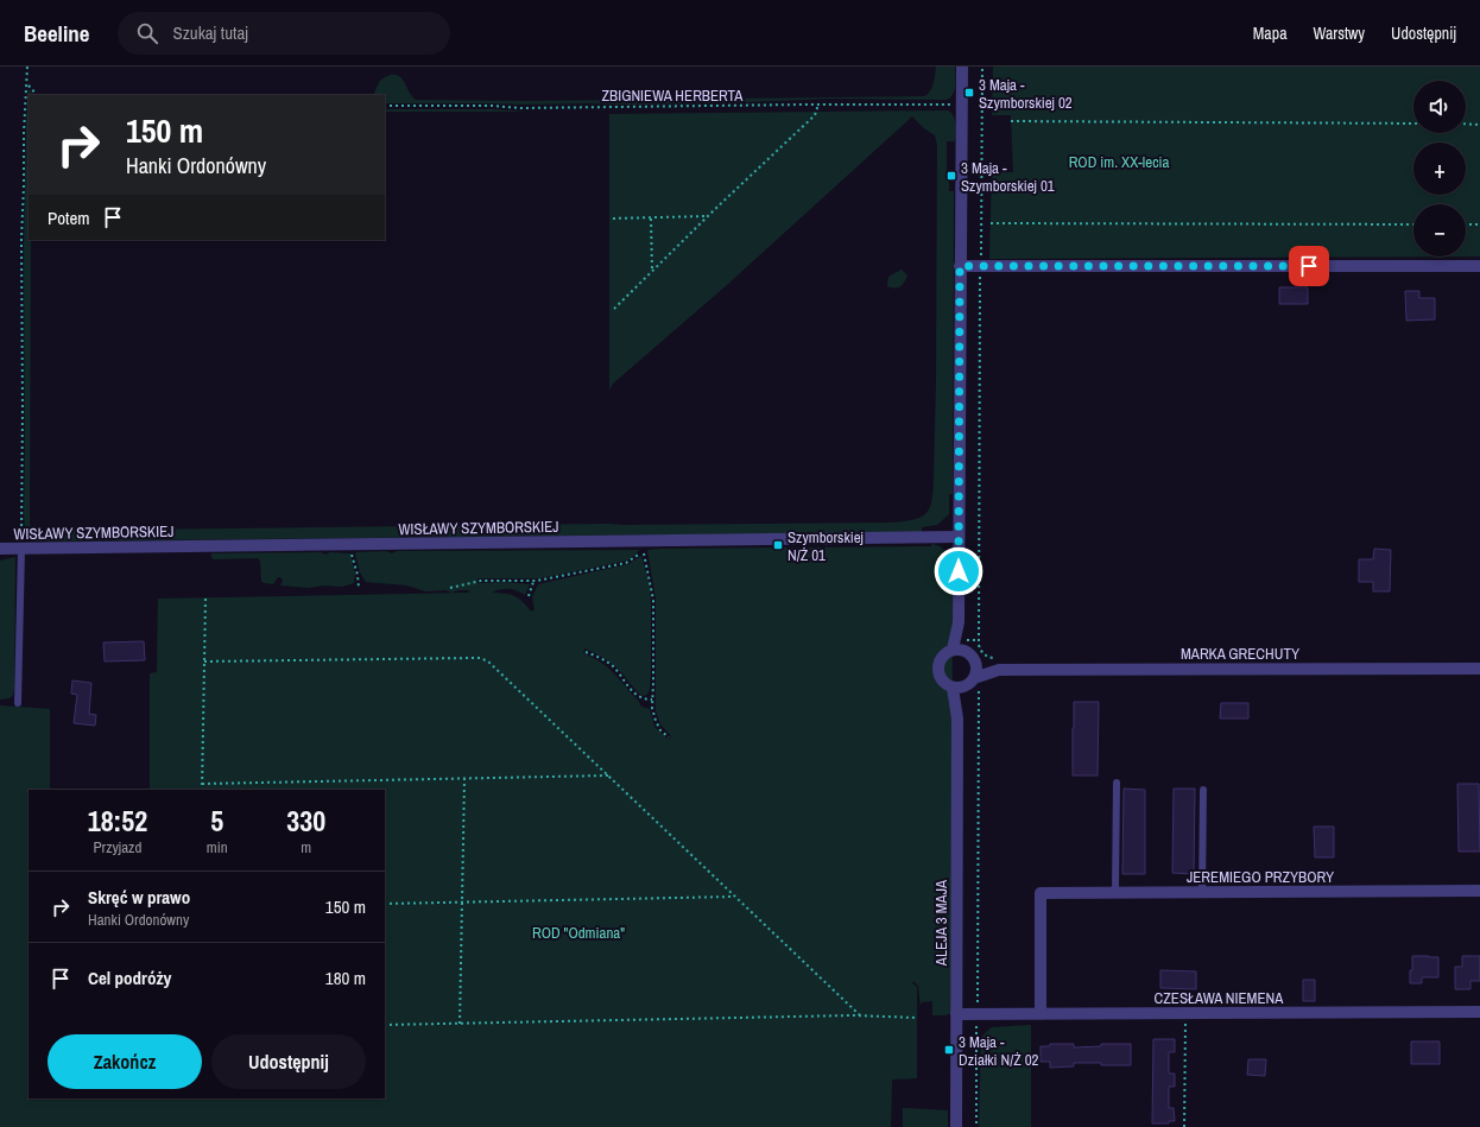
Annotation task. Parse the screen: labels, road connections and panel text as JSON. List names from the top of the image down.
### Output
{
  "streets": {
    "street": [
      "WISŁAWY SZYMBORSKIEJ",
      "MARKA GRECHUTY",
      "JEREMIEGO PRZYBORY",
      "ALEJA 3 MAJA",
      "CZESŁAWA NIEMENA"
    ],
    "path": ["ZBIGNIEWA HERBERTA"]
  },
  "crossings": [
    ["MARKA GRECHUTY", "ALEJA 3 MAJA"],
    ["JEREMIEGO PRZYBORY", "CZESŁAWA NIEMENA"],
    ["ALEJA 3 MAJA", "CZESŁAWA NIEMENA"]
  ],
  "parks": ["ROD im. XX-lecia", "ROD \"Odmiana\""],
  "places": {
    "transit": [
      "3 Maja - Szymborskiej 02",
      "3 Maja - Szymborskiej 01",
      "Szymborskiej N/Ż 01",
      "3 Maja - Działki N/Ż 02"
    ]
  },
  "page": {
    "header": "Beeline",
    "search": "Szukaj tutaj",
    "nav": ["Mapa", "Warstwy", "Udostępnij"],
    "map_buttons": ["+", "−"],
    "turn": ["150 m", "Hanki Ordonówny"],
    "then": "Potem",
    "eta": [
      "18:52",
      "Przyjazd",
      "5",
      "min",
      "330",
      "m"
    ],
    "list": [
      {
        "name": "Skręć w prawo",
        "note": "Hanki Ordonówny",
        "value": "150 m"
      },
      {
        "name": "Cel podróży",
        "value": "180 m"
      }
    ],
    "buttons": ["Zakończ", "Udostępnij"]
  }
}
